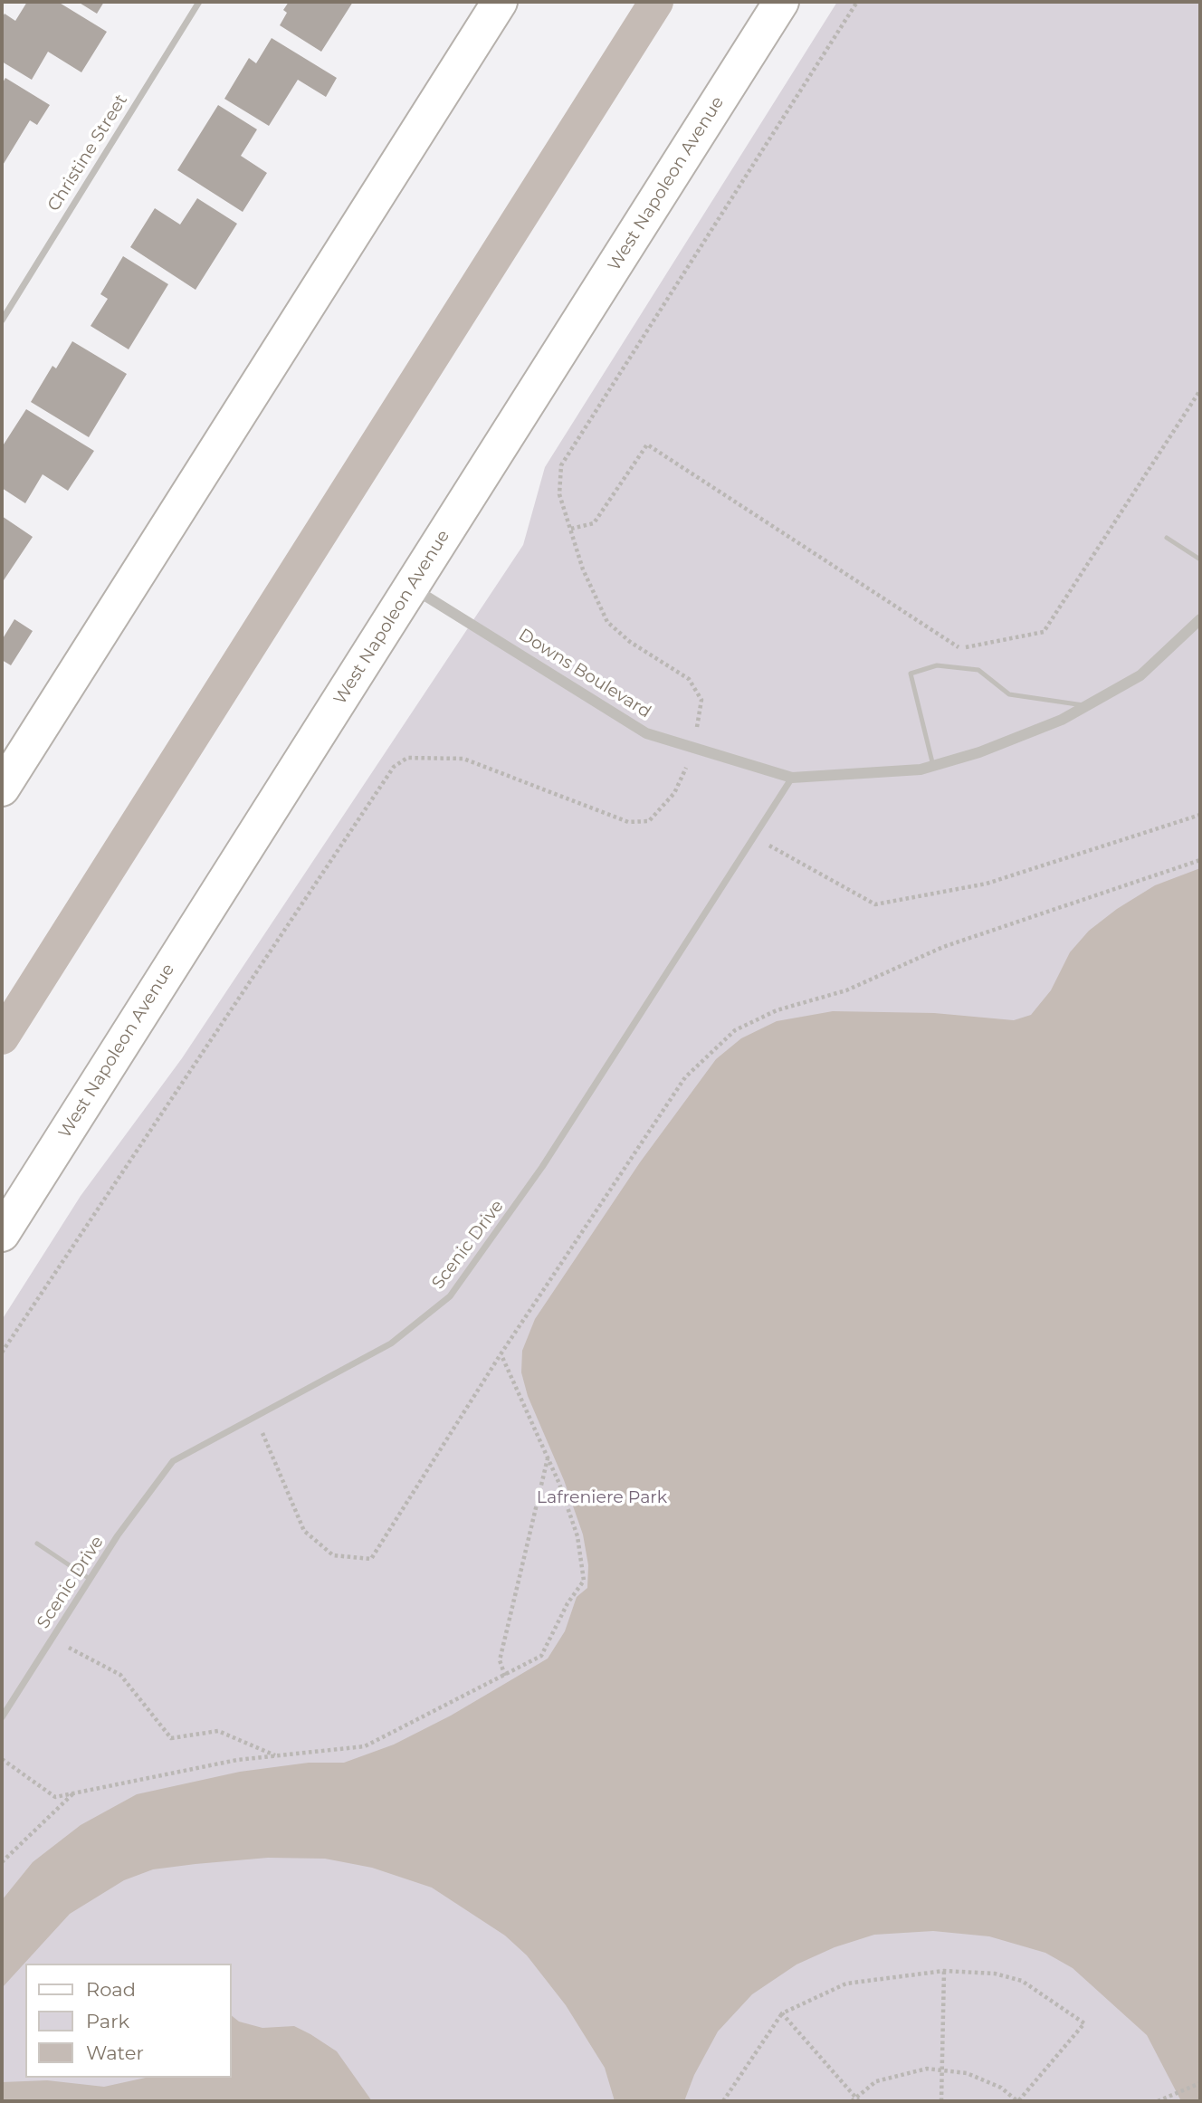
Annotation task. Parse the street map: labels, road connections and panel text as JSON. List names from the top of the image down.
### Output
{
  "streets": {
    "main road": ["West Napoleon Avenue"],
    "street": ["Christine Street", "Downs Boulevard", "Scenic Drive"]
  },
  "crossings": [
    ["West Napoleon Avenue", "Downs Boulevard"],
    ["Downs Boulevard", "Scenic Drive"]
  ],
  "parks": ["Lafreniere Park"],
  "legend": ["Road", "Park", "Water"]
}
